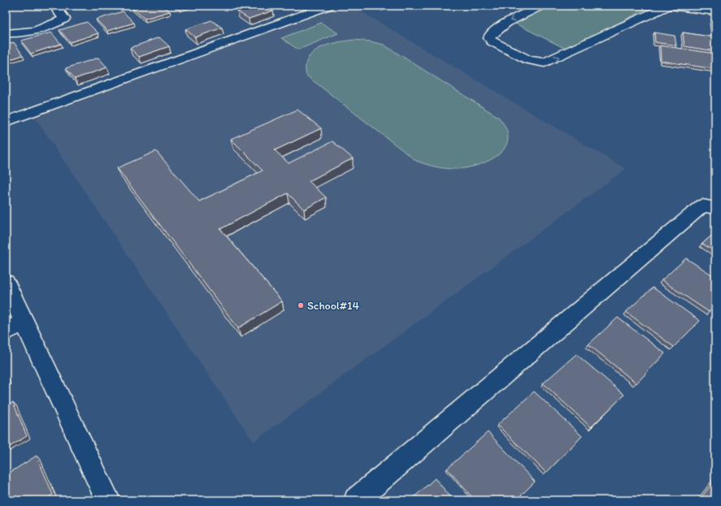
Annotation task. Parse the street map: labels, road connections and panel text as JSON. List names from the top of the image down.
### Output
{
  "places": ["School#14"]
}
